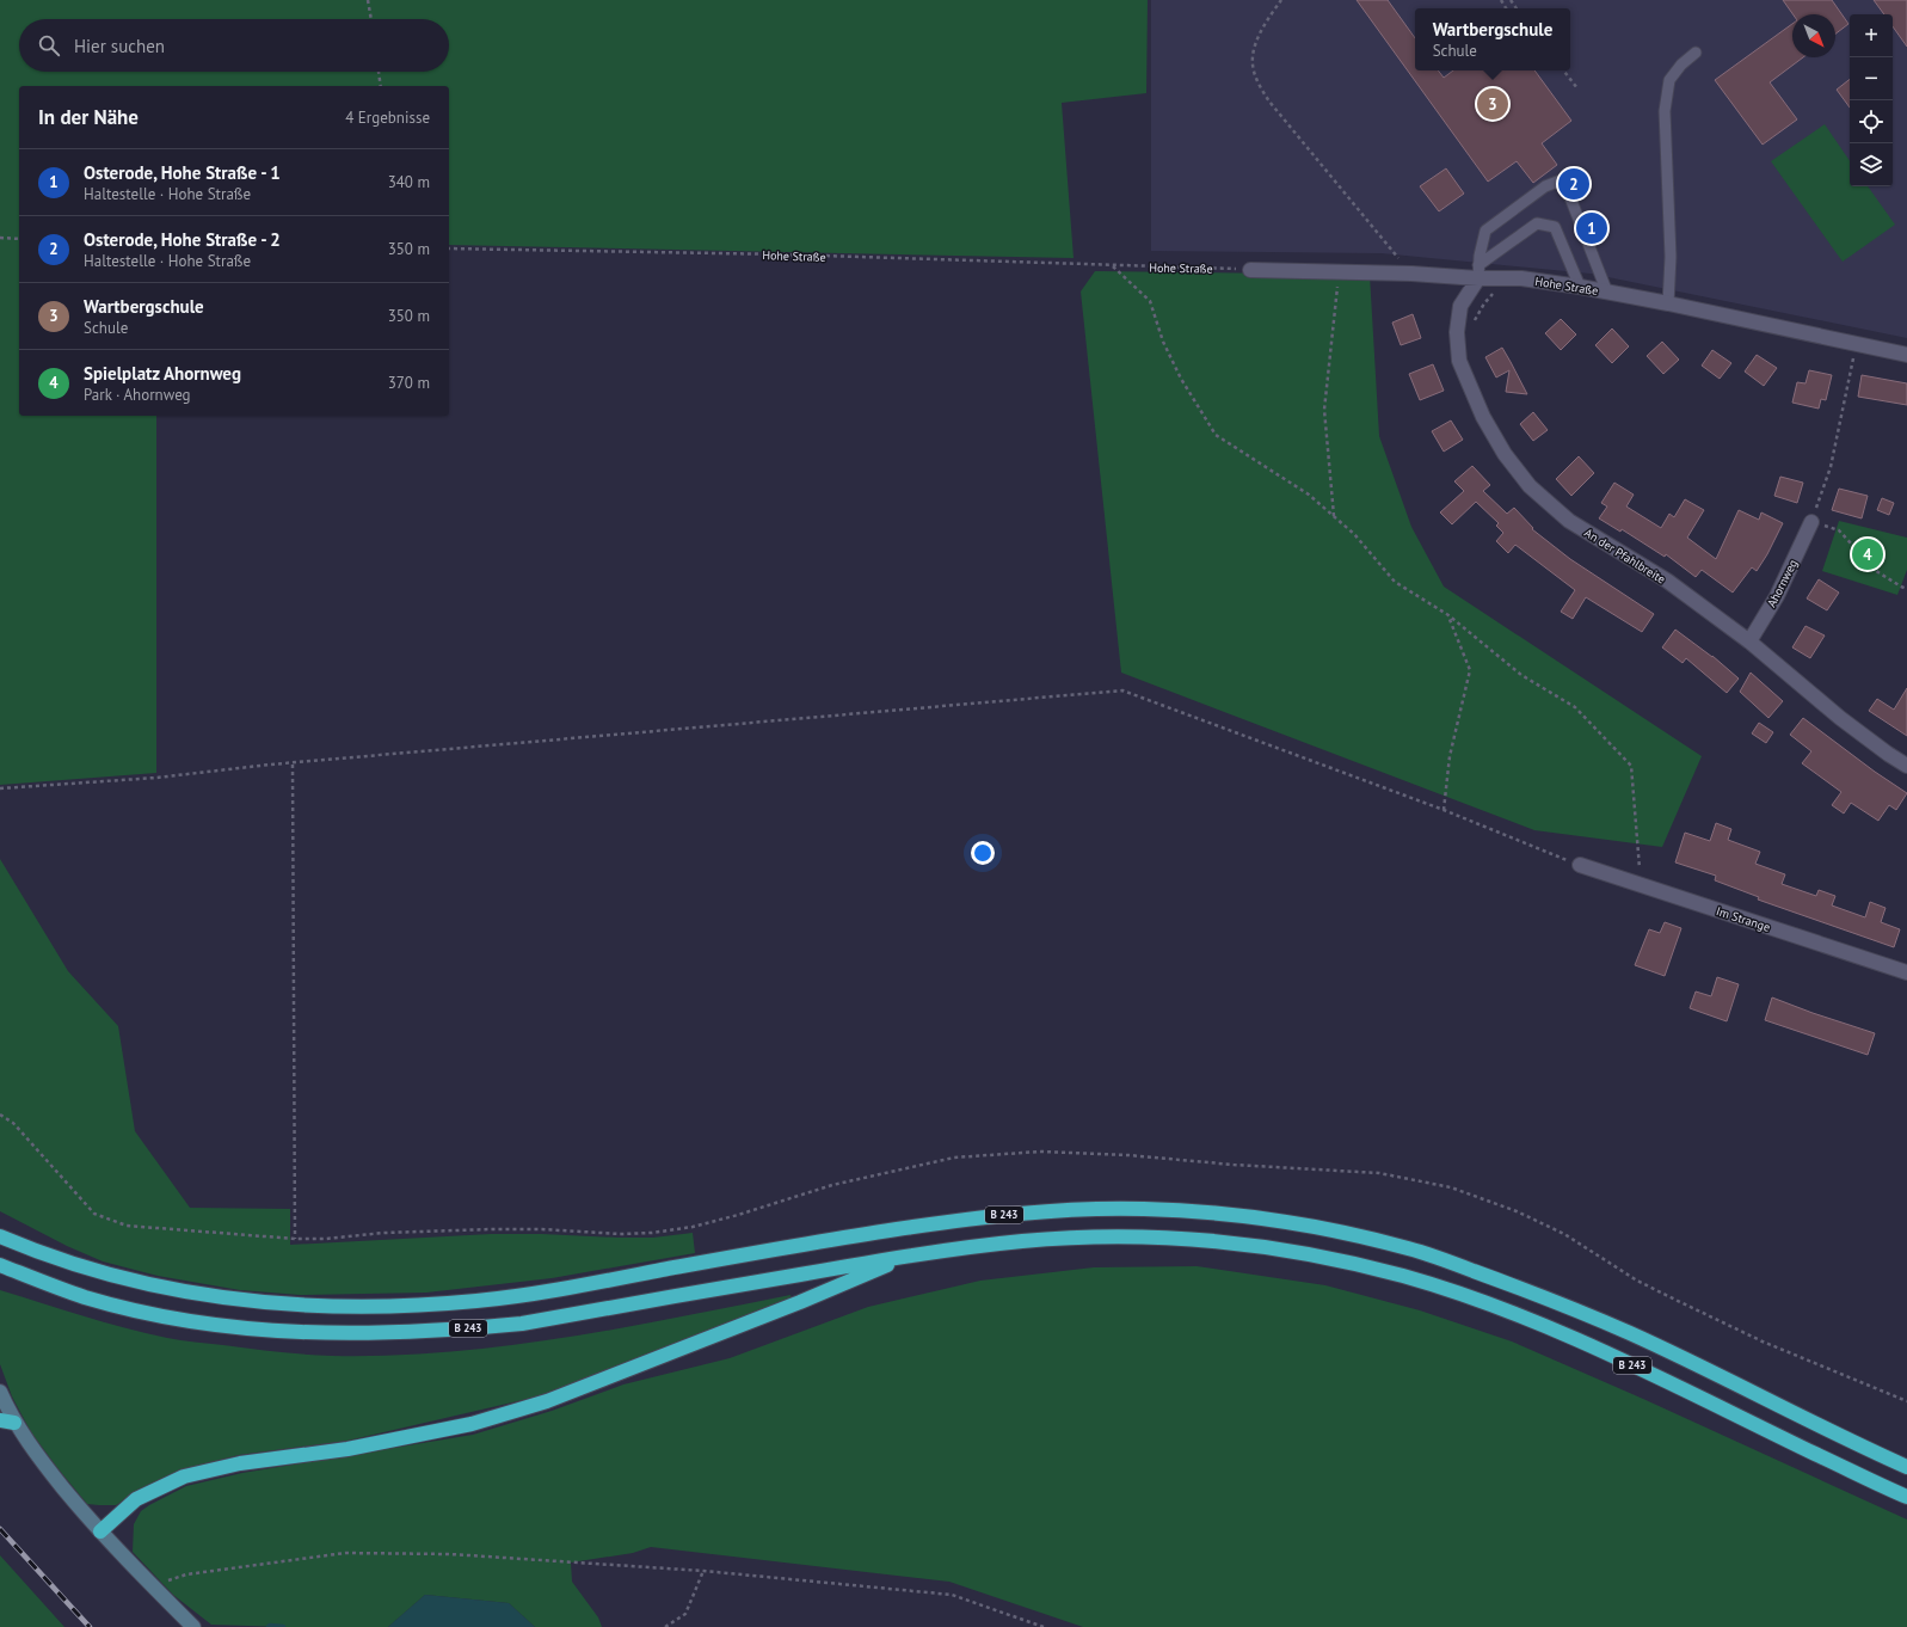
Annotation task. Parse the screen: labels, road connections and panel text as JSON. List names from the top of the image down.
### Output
{
  "streets": {
    "highway": ["B 243"],
    "street": [
      "Hohe Straße",
      "An der Pfahlbreite",
      "Ahornweg",
      "Im Strange"
    ]
  },
  "crossings": [
    ["Hohe Straße", "An der Pfahlbreite"],
    ["An der Pfahlbreite", "Ahornweg"]
  ],
  "north": "bottom right",
  "page": {
    "popup": ["Wartbergschule", "Schule"],
    "map_buttons": ["+", "−"],
    "search": "Hier suchen",
    "pins": [
      "3",
      "2",
      "1",
      "4"
    ],
    "heading": ["In der Nähe", "4 Ergebnisse"],
    "list": [
      {
        "mark": "1",
        "name": "Osterode, Hohe Straße - 1",
        "note": "Haltestelle · Hohe Straße",
        "value": "340 m"
      },
      {
        "mark": "2",
        "name": "Osterode, Hohe Straße - 2",
        "note": "Haltestelle · Hohe Straße",
        "value": "350 m"
      },
      {
        "mark": "3",
        "name": "Wartbergschule",
        "note": "Schule",
        "value": "350 m"
      },
      {
        "mark": "4",
        "name": "Spielplatz Ahornweg",
        "note": "Park · Ahornweg",
        "value": "370 m"
      }
    ]
  }
}
